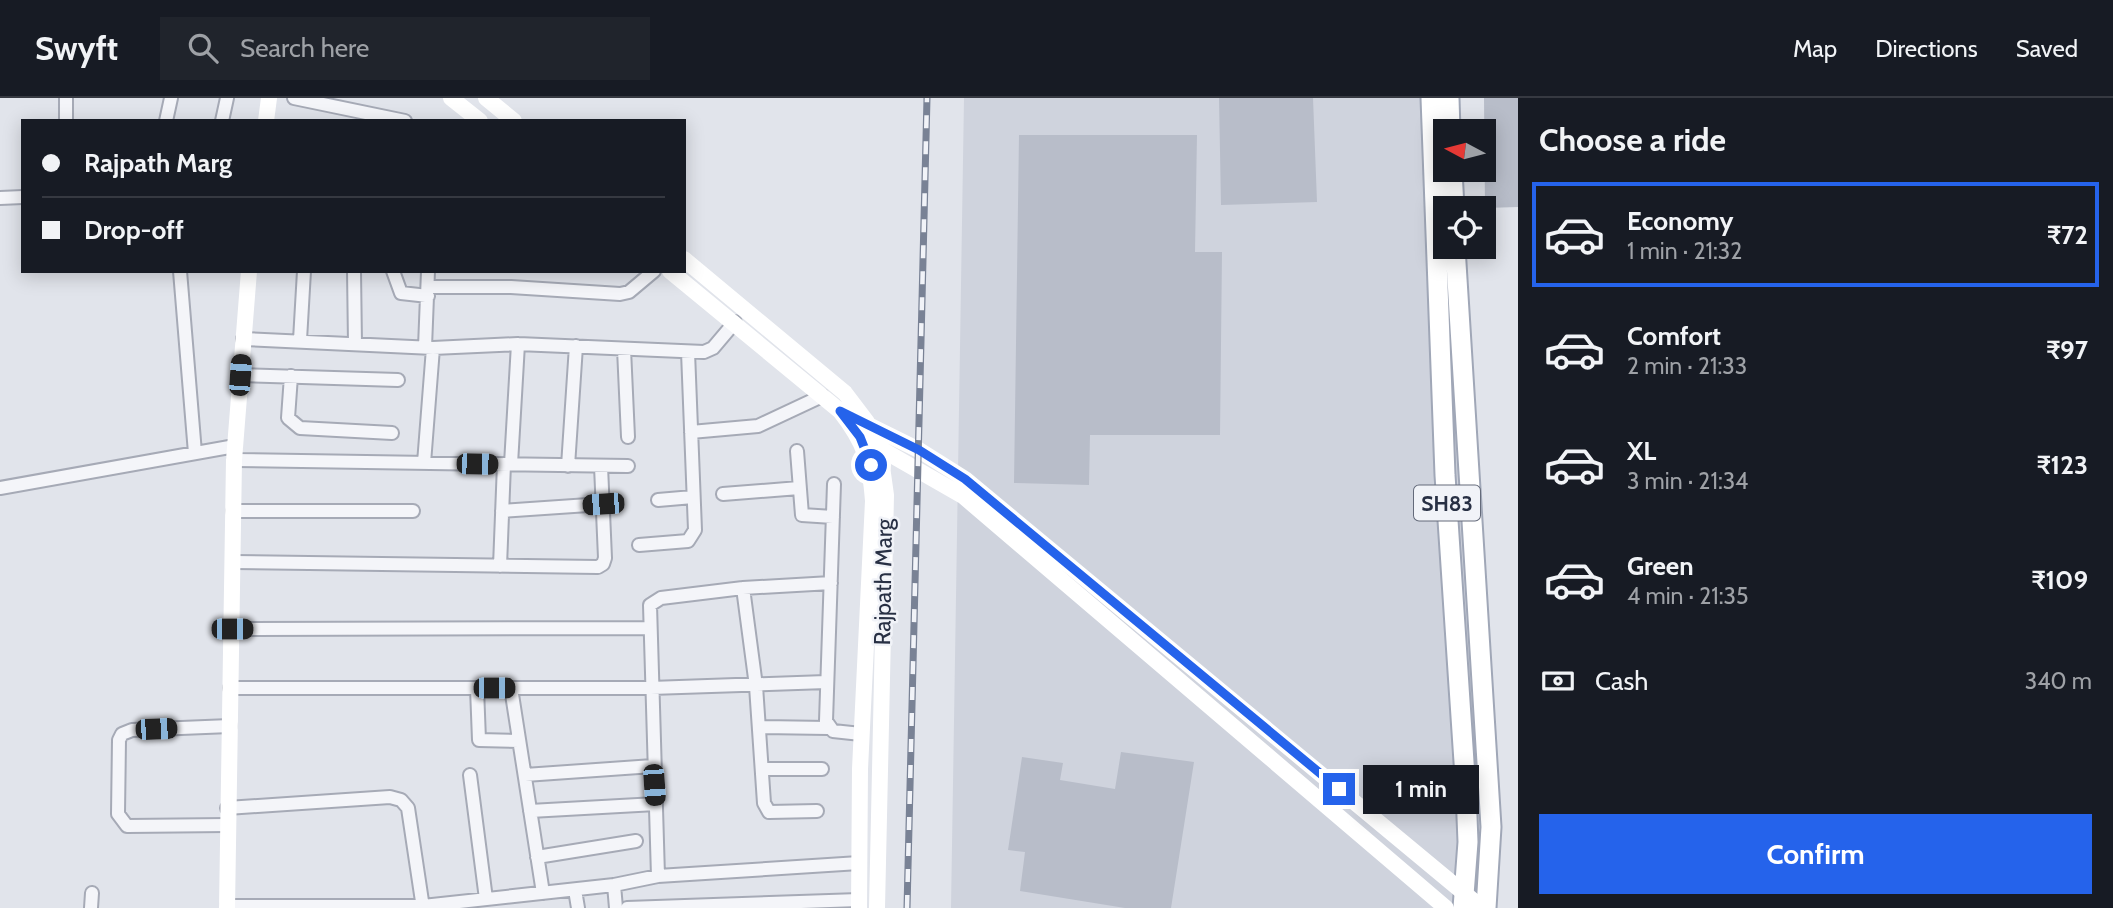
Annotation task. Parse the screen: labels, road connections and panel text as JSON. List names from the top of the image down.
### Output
{
  "streets": {
    "main road": ["SH83"],
    "street": ["Rajpath Marg"]
  },
  "north": "left",
  "page": {
    "header": "Swyft",
    "search": "Search here",
    "nav": ["Map", "Directions", "Saved"],
    "heading": "Choose a ride",
    "banner": ["Rajpath Marg", "Drop-off"],
    "list": [
      {
        "name": "Economy",
        "note": "1 min · 21:32",
        "value": "₹72"
      },
      {
        "name": "Comfort",
        "note": "2 min · 21:33",
        "value": "₹97"
      },
      {
        "name": "XL",
        "note": "3 min · 21:34",
        "value": "₹123"
      },
      {
        "name": "Green",
        "note": "4 min · 21:35",
        "value": "₹109"
      }
    ],
    "pay": ["Cash", "340 m"],
    "bubble": "1 min",
    "buttons": "Confirm"
  }
}
